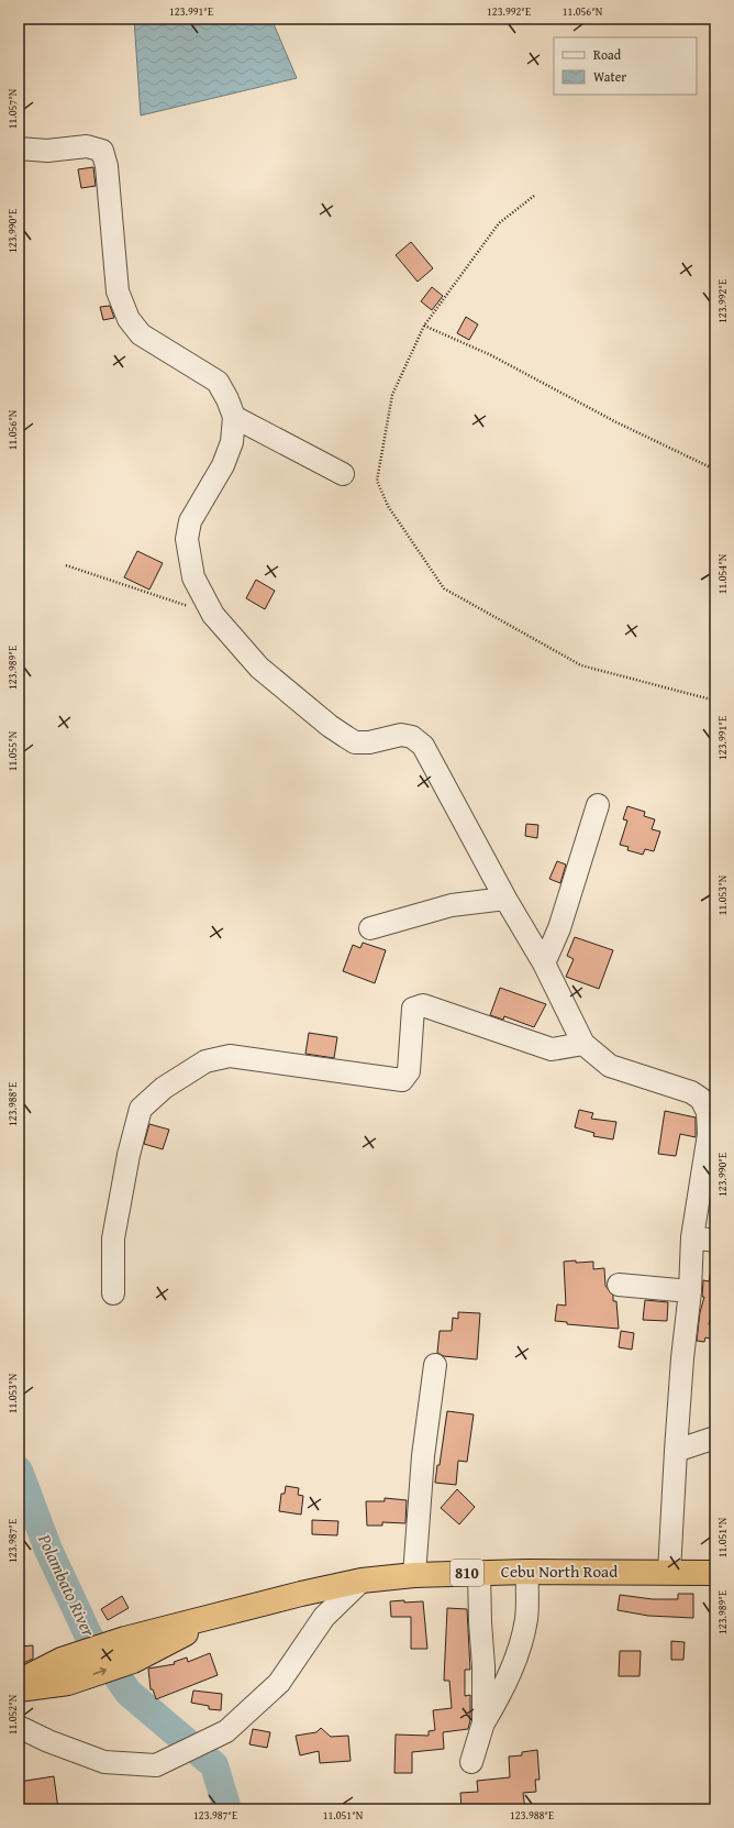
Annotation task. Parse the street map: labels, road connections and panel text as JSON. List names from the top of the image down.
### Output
{
  "streets": {
    "highway": ["Cebu North Road", "810"]
  },
  "water": ["Polambato River"],
  "legend": ["Road", "Water"],
  "coordinates": [
    "123.991°E",
    "123.992°E",
    "11.056°N",
    "11.057°N",
    "123.990°E",
    "11.054°N",
    "123.989°E",
    "11.055°N",
    "11.053°N",
    "123.988°E",
    "11.051°N",
    "123.987°E",
    "11.052°N"
  ]
}
